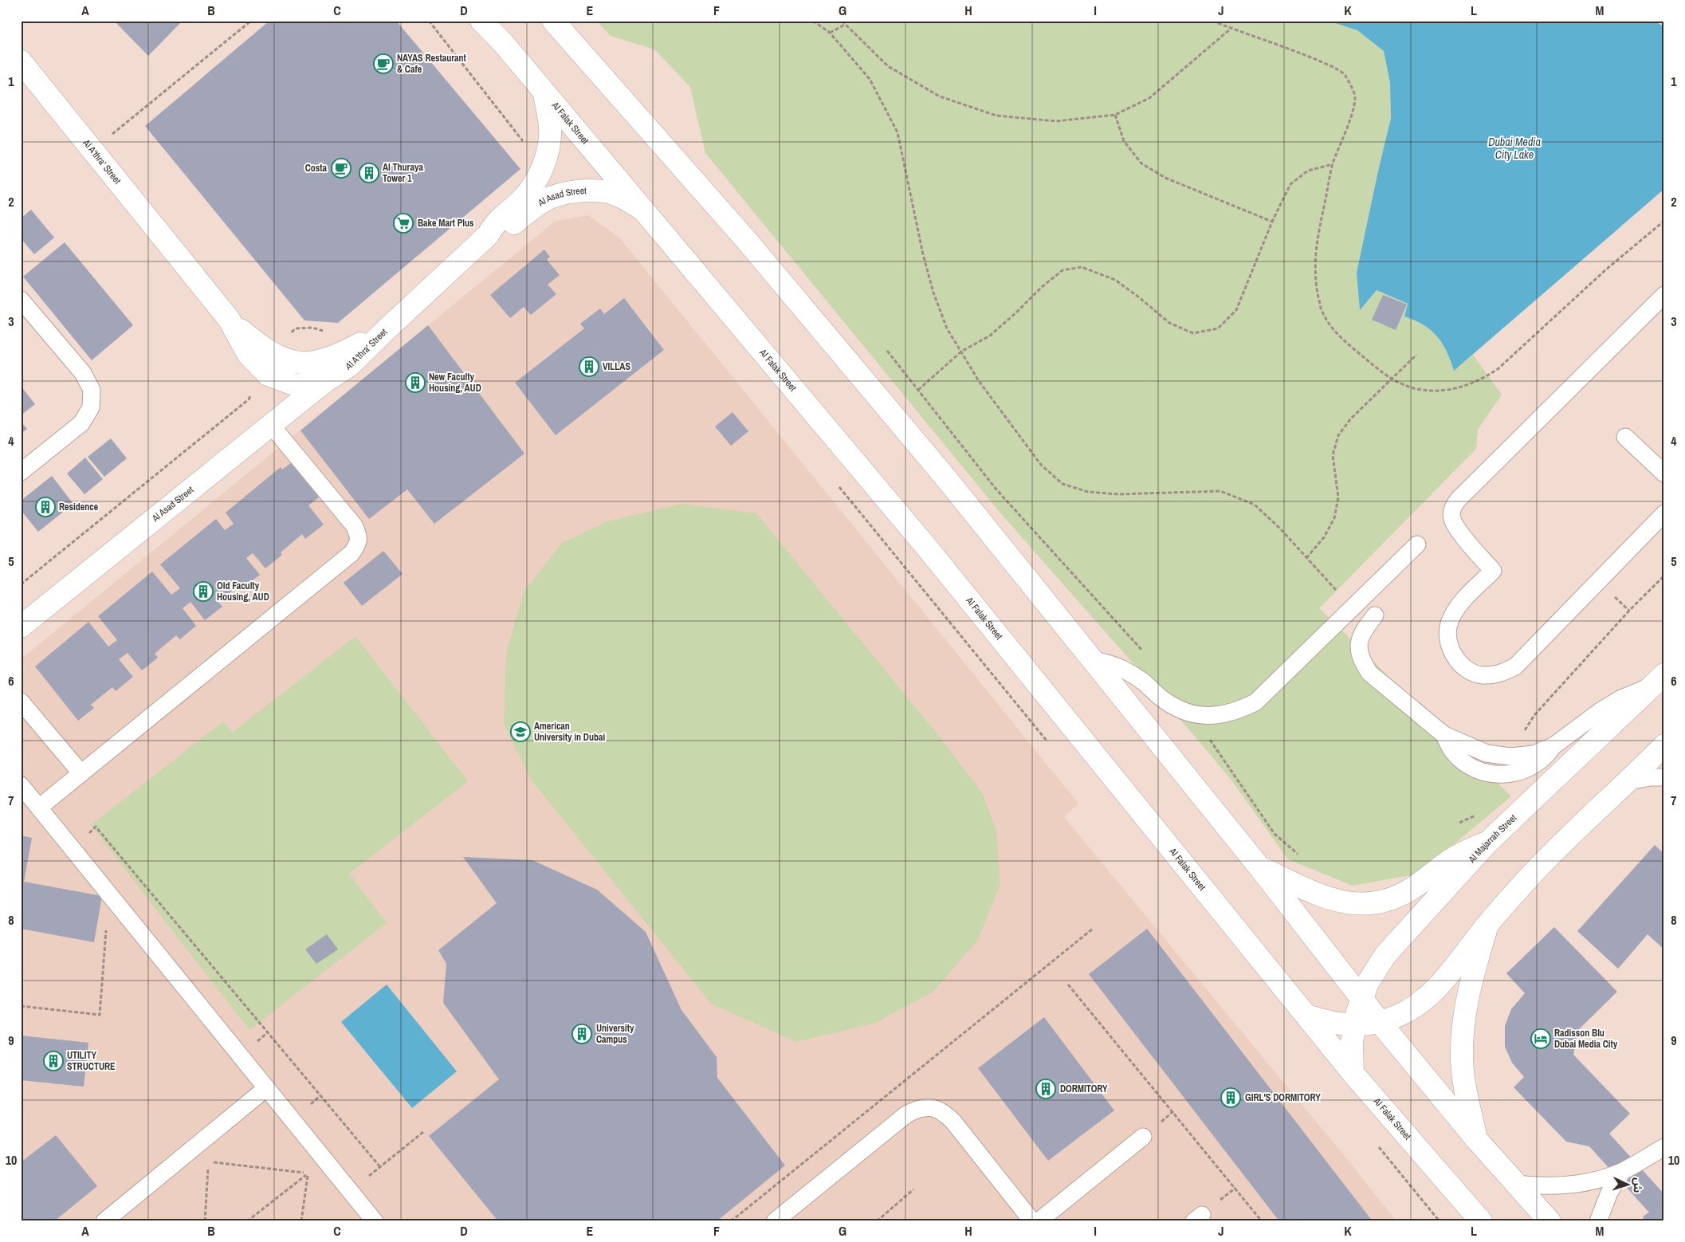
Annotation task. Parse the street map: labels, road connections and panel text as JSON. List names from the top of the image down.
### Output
{
  "streets": {
    "street": [
      "Al Falak Street",
      "Al A'thra' Street",
      "Al Asad Street",
      "Al Majarrah Street"
    ]
  },
  "crossings": [
    ["Al Falak Street", "Al Asad Street"],
    ["Al Falak Street", "Al Majarrah Street"],
    ["Al A'thra' Street", "Al Asad Street"]
  ],
  "water": ["Dubai Media City Lake"],
  "places": {
    "cafe": ["NAYAS Restaurant & Cafe", "Costa"],
    "building": [
      "Al Thuraya Tower 1",
      "VILLAS",
      "New Faculty Housing, AUD",
      "Residence",
      "Old Faculty Housing, AUD",
      "University Campus",
      "UTILITY STRUCTURE",
      "DORMITORY",
      "GIRL'S DORMITORY"
    ],
    "supermarket": ["Bake Mart Plus"],
    "school or university": ["American University in Dubai"],
    "hotel": ["Radisson Blu Dubai Media City"]
  },
  "north": "right",
  "grid": {
    "columns": [
      "A",
      "B",
      "C",
      "D",
      "E",
      "F",
      "G",
      "H",
      "I",
      "J",
      "K",
      "L",
      "M"
    ],
    "rows": [
      "1",
      "2",
      "3",
      "4",
      "5",
      "6",
      "7",
      "8",
      "9",
      "10"
    ]
  }
}
